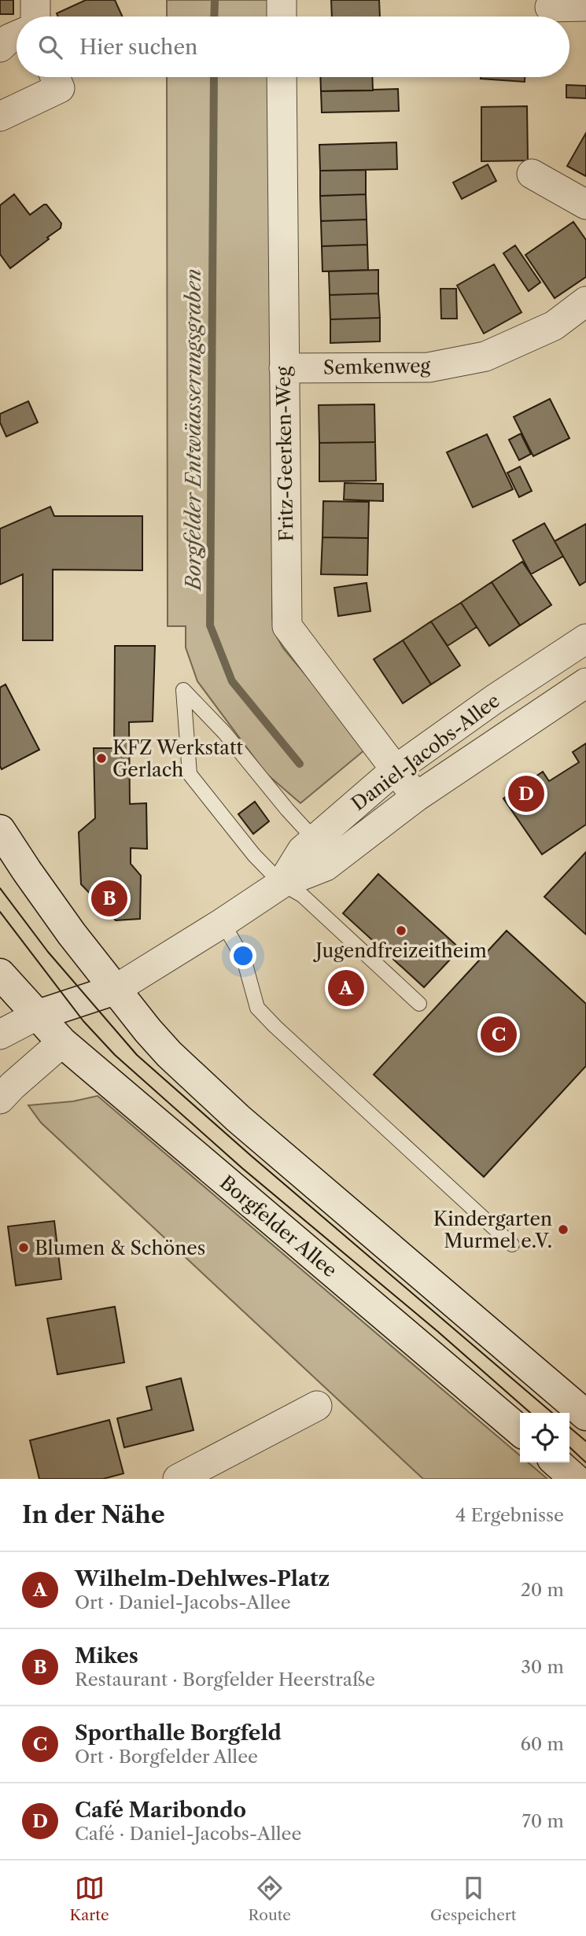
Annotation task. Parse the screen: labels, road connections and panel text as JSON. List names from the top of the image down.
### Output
{
  "streets": {
    "main road": ["Borgfelder Allee"],
    "street": ["Semkenweg", "Fritz-Geerken-Weg", "Daniel-Jacobs-Allee"]
  },
  "crossings": [
    ["Semkenweg", "Fritz-Geerken-Weg"],
    ["Fritz-Geerken-Weg", "Daniel-Jacobs-Allee"]
  ],
  "water": ["Borgfelder Entwäasserungsgraben"],
  "places": [
    "KFZ Werkstatt Gerlach",
    "Jugendfreizeitheim",
    "Kindergarten Murmel e.V.",
    "Blumen & Schönes"
  ],
  "page": {
    "search": "Hier suchen",
    "pins": [
      "D",
      "B",
      "A",
      "C"
    ],
    "heading": ["In der Nähe", "4 Ergebnisse"],
    "list": [
      {
        "mark": "A",
        "name": "Wilhelm-Dehlwes-Platz",
        "note": "Ort · Daniel-Jacobs-Allee",
        "value": "20 m"
      },
      {
        "mark": "B",
        "name": "Mikes",
        "note": "Restaurant · Borgfelder Heerstraße",
        "value": "30 m"
      },
      {
        "mark": "C",
        "name": "Sporthalle Borgfeld",
        "note": "Ort · Borgfelder Allee",
        "value": "60 m"
      },
      {
        "mark": "D",
        "name": "Café Maribondo",
        "note": "Café · Daniel-Jacobs-Allee",
        "value": "70 m"
      }
    ],
    "nav": ["Karte", "Route", "Gespeichert"]
  }
}
